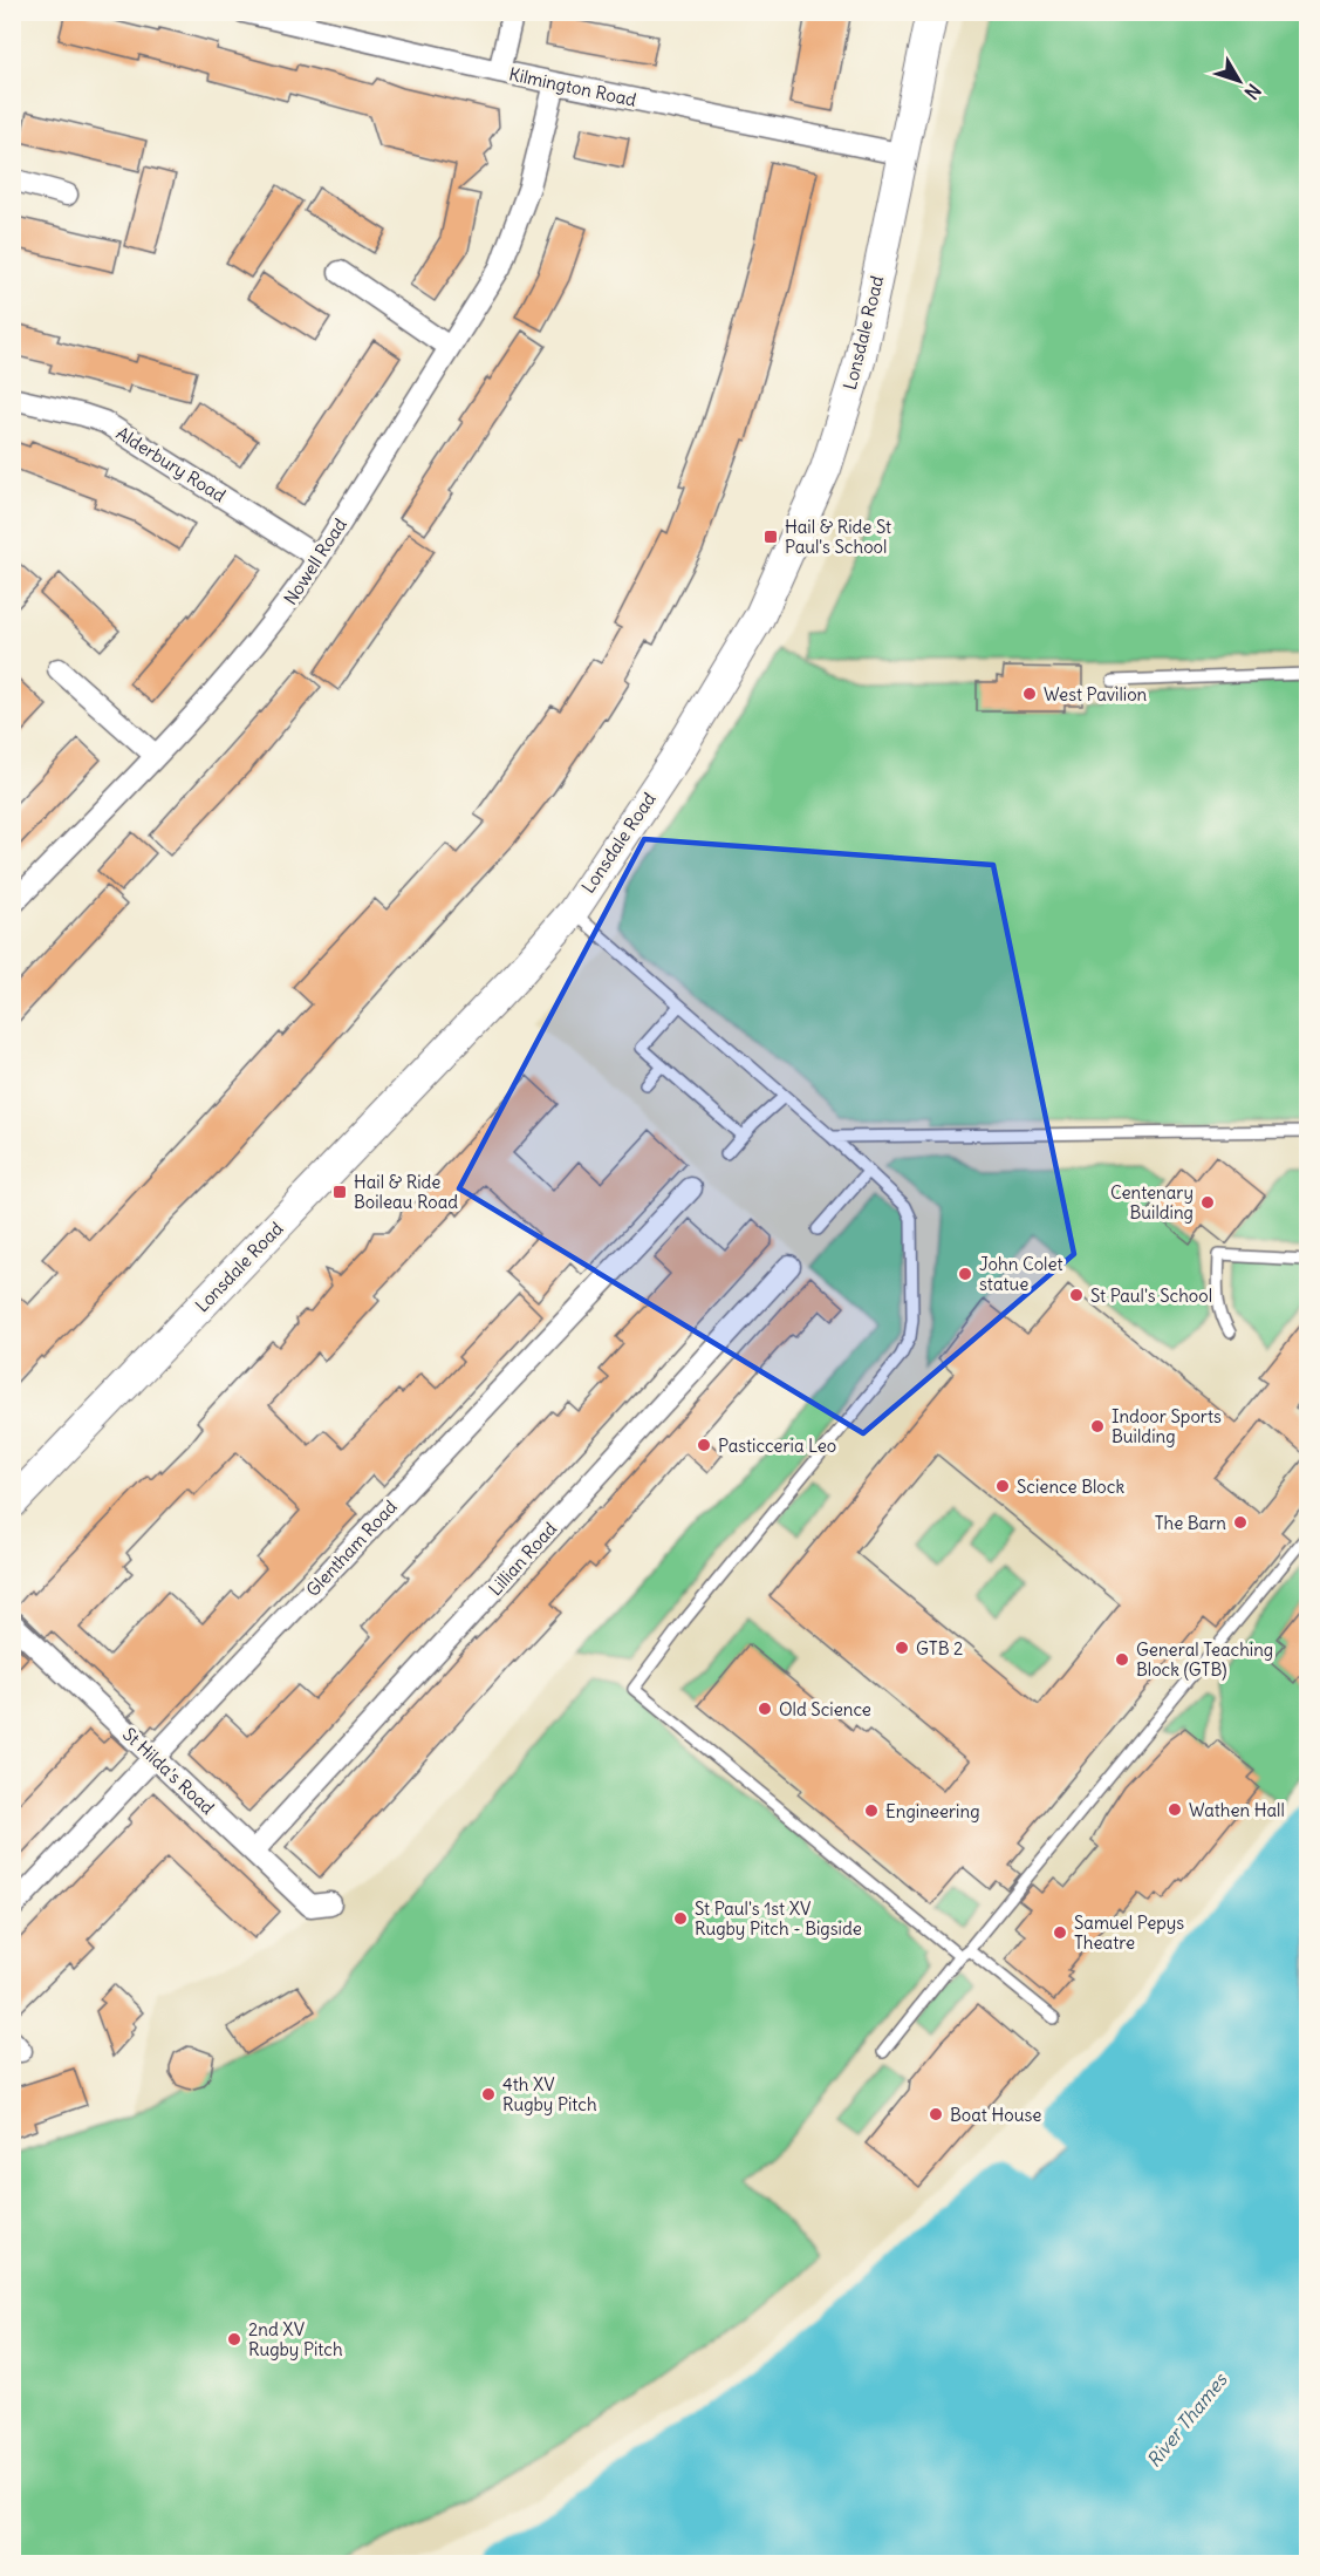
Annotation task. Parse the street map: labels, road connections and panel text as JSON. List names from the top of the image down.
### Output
{
  "streets": {
    "main road": ["Lonsdale Road"],
    "street": [
      "Kilmington Road",
      "Alderbury Road",
      "Nowell Road",
      "Glentham Road",
      "Lillian Road",
      "St Hilda's Road"
    ]
  },
  "crossings": [
    ["Kilmington Road", "Lonsdale Road"],
    ["Kilmington Road", "Nowell Road"],
    ["Alderbury Road", "Nowell Road"],
    ["Glentham Road", "St Hilda's Road"],
    ["Lillian Road", "St Hilda's Road"]
  ],
  "water": ["River Thames"],
  "places": {
    "transit": ["Hail & Ride St Paul's School", "Hail & Ride Boileau Road"],
    "other": [
      "West Pavilion",
      "Centenary Building",
      "John Colet statue",
      "St Paul's School",
      "Indoor Sports Building",
      "Pasticceria Leo",
      "Science Block",
      "The Barn",
      "GTB 2",
      "General Teaching Block (GTB)",
      "Old Science",
      "Wathen Hall",
      "Engineering",
      "St Paul's 1st XV Rugby Pitch - Bigside",
      "Samuel Pepys Theatre",
      "4th XV Rugby Pitch",
      "Boat House",
      "2nd XV Rugby Pitch"
    ]
  },
  "north": "bottom right"
}
